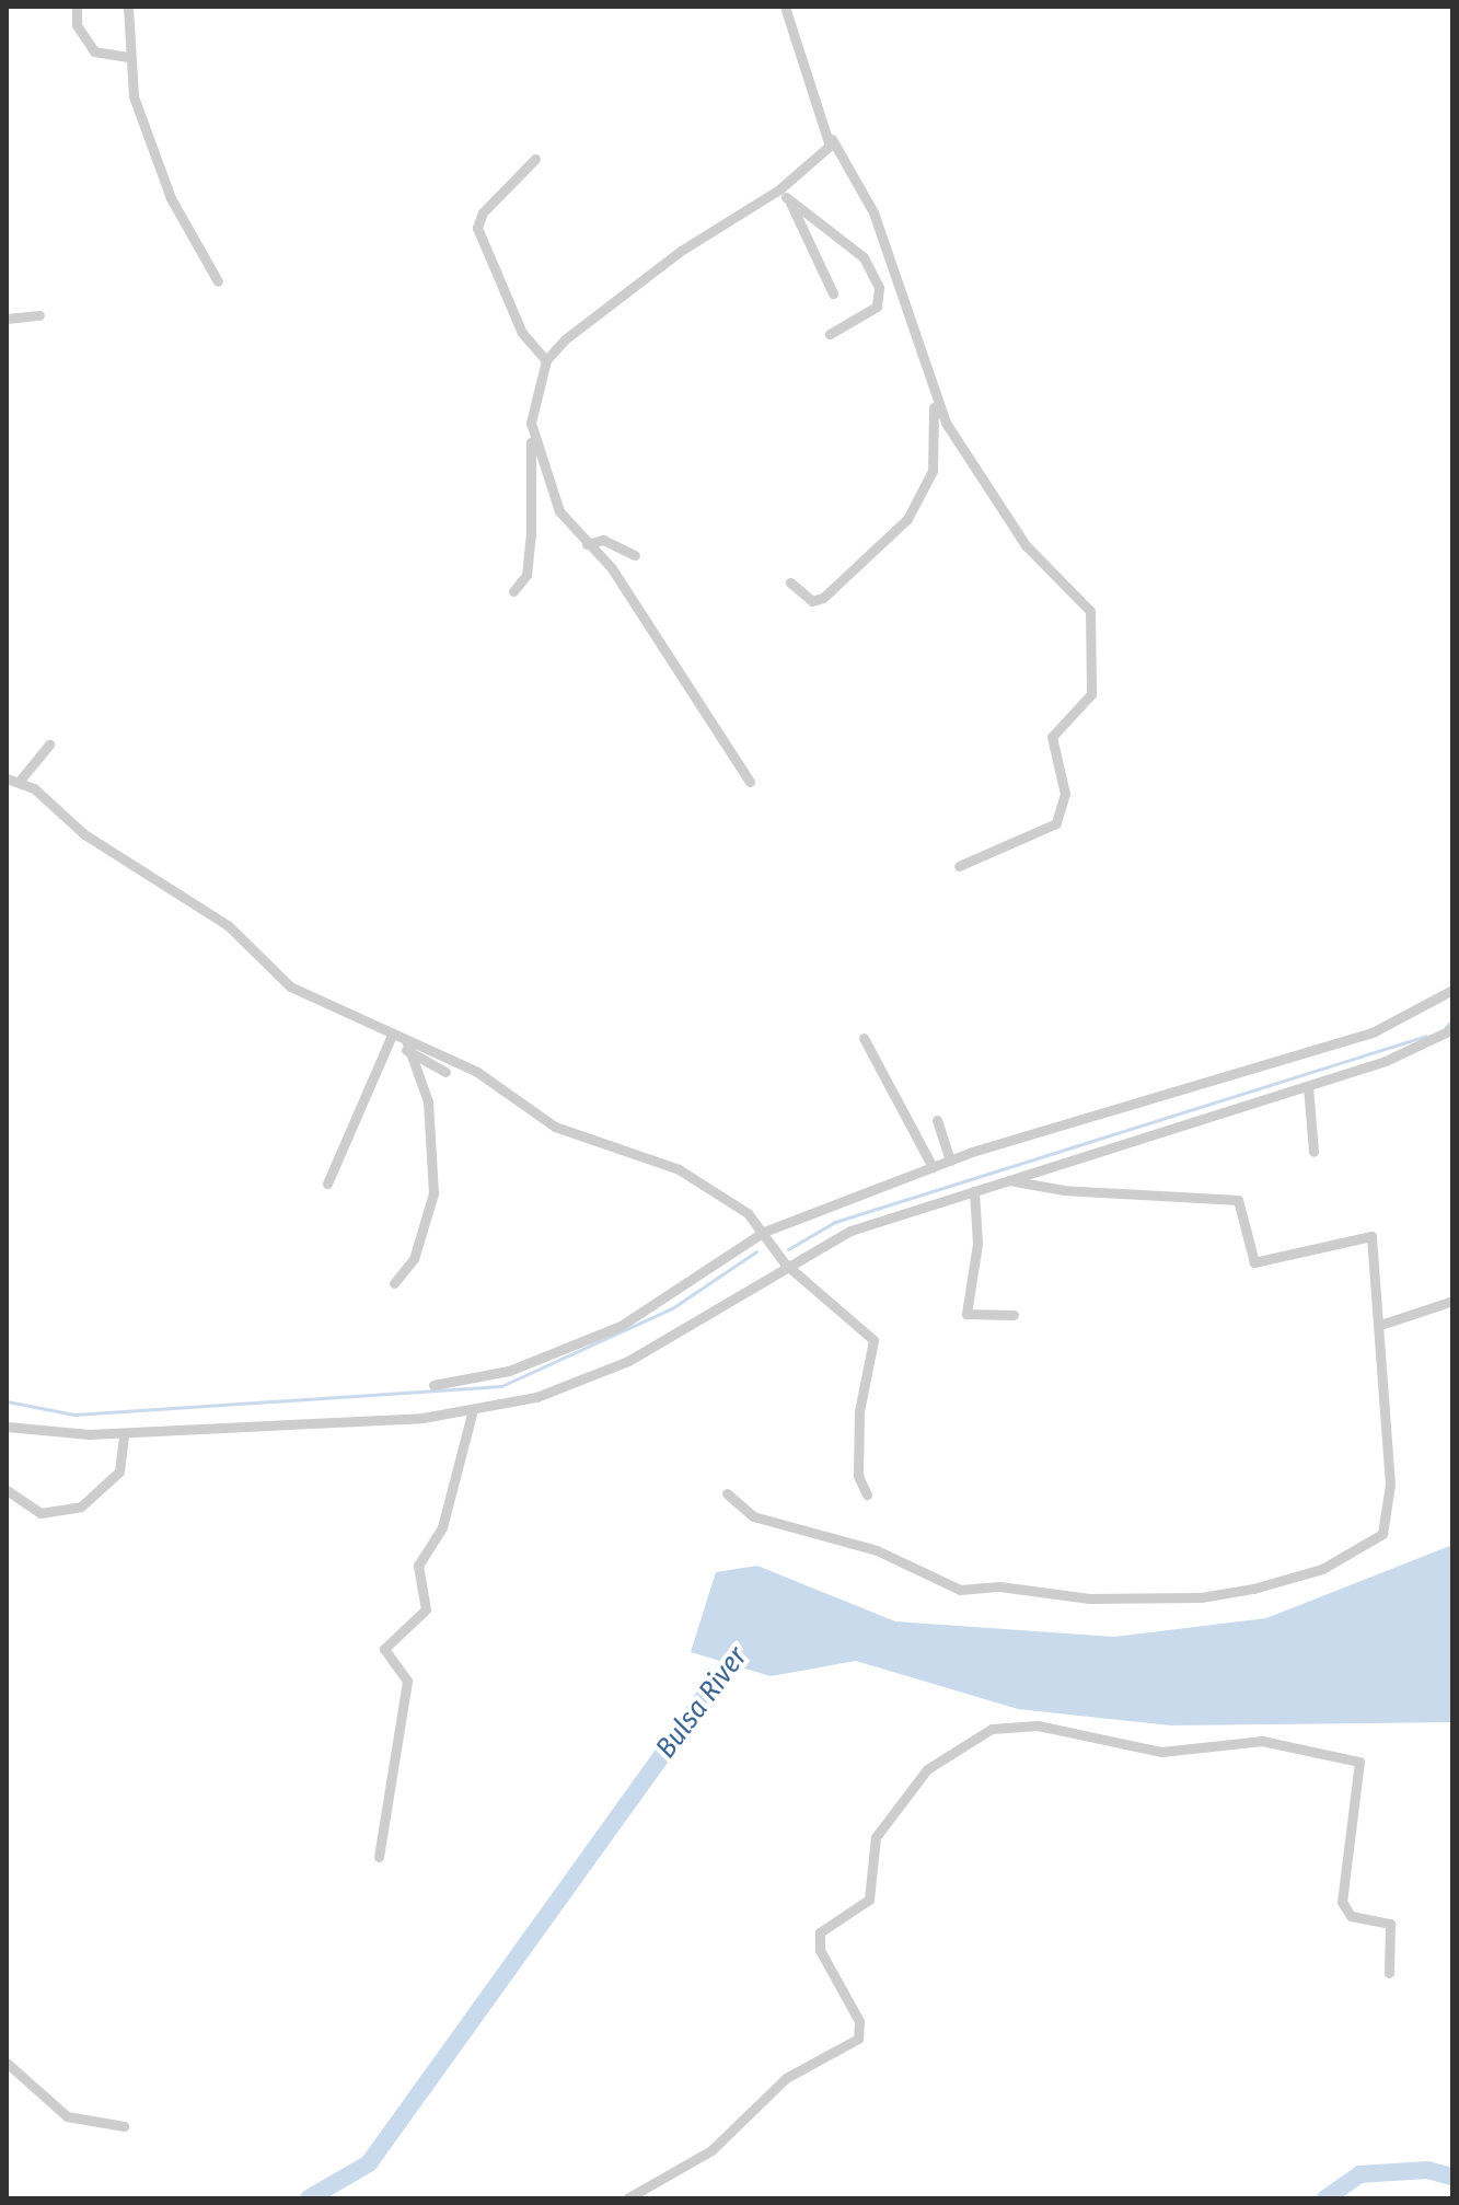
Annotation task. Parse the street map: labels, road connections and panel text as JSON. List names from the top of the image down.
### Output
{
  "water": ["Bulsa River"]
}
